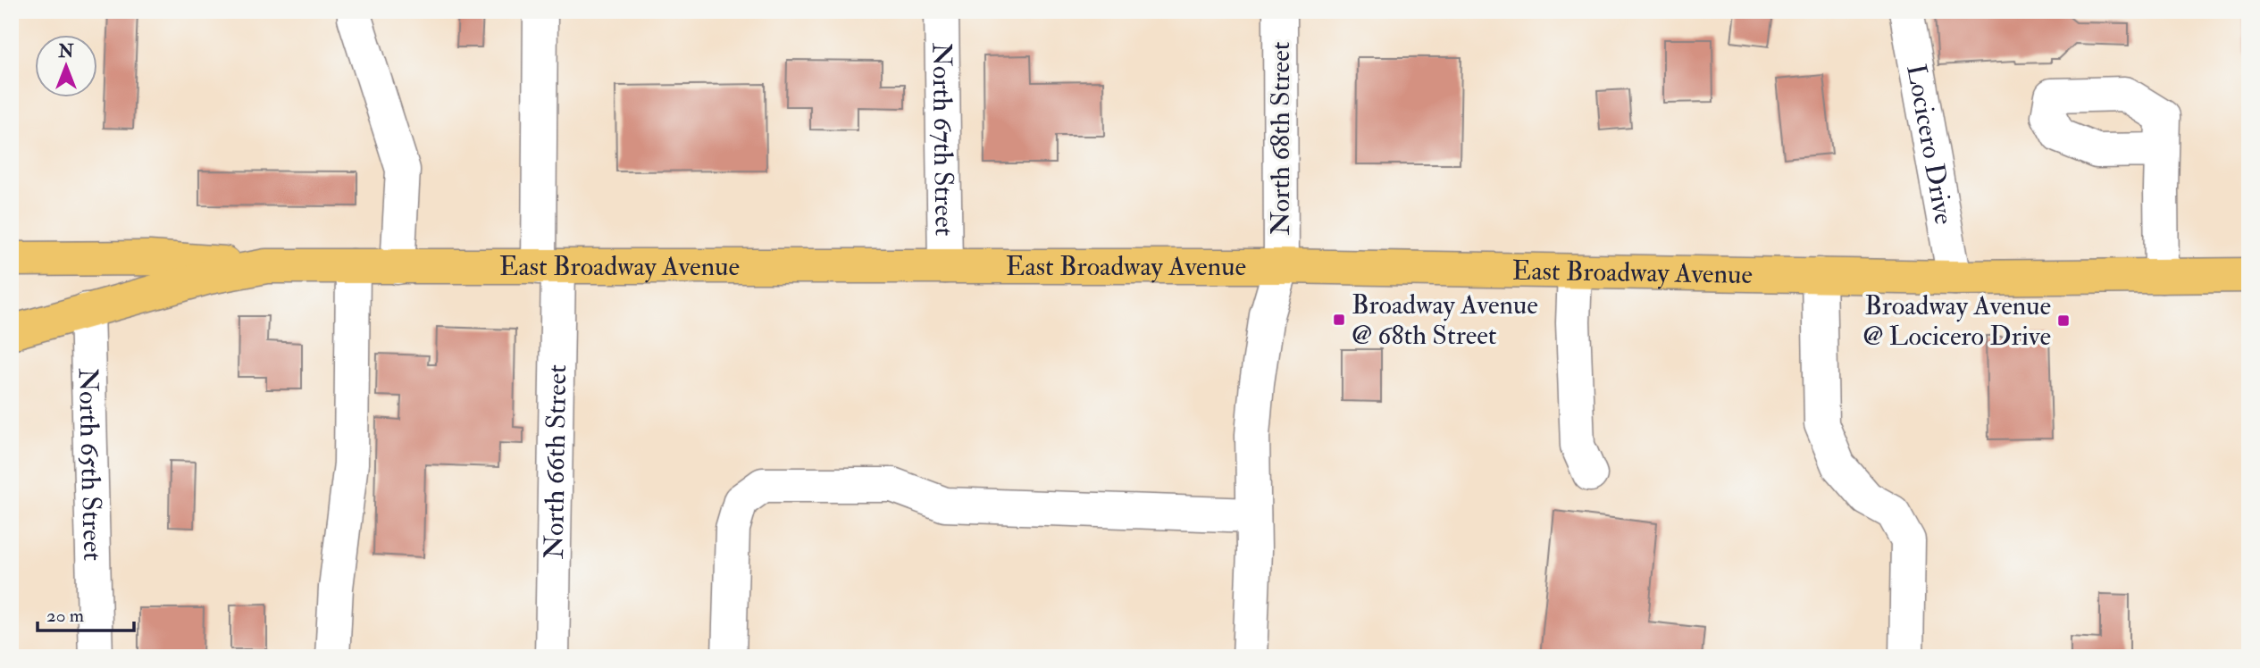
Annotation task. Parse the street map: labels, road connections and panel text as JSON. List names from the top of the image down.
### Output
{
  "streets": {
    "main road": ["East Broadway Avenue"],
    "street": [
      "North 67th Street",
      "North 68th Street",
      "Locicero Drive",
      "North 66th Street",
      "North 65th Street"
    ]
  },
  "crossings": [
    ["North 67th Street", "East Broadway Avenue"],
    ["North 68th Street", "East Broadway Avenue"],
    ["Locicero Drive", "East Broadway Avenue"],
    ["East Broadway Avenue", "North 66th Street"],
    ["East Broadway Avenue", "North 65th Street"]
  ],
  "places": {
    "transit": ["Broadway Avenue @ 68th Street", "Broadway Avenue @ Locicero Drive"]
  },
  "scale_bar": "20 m",
  "north": "top"
}
